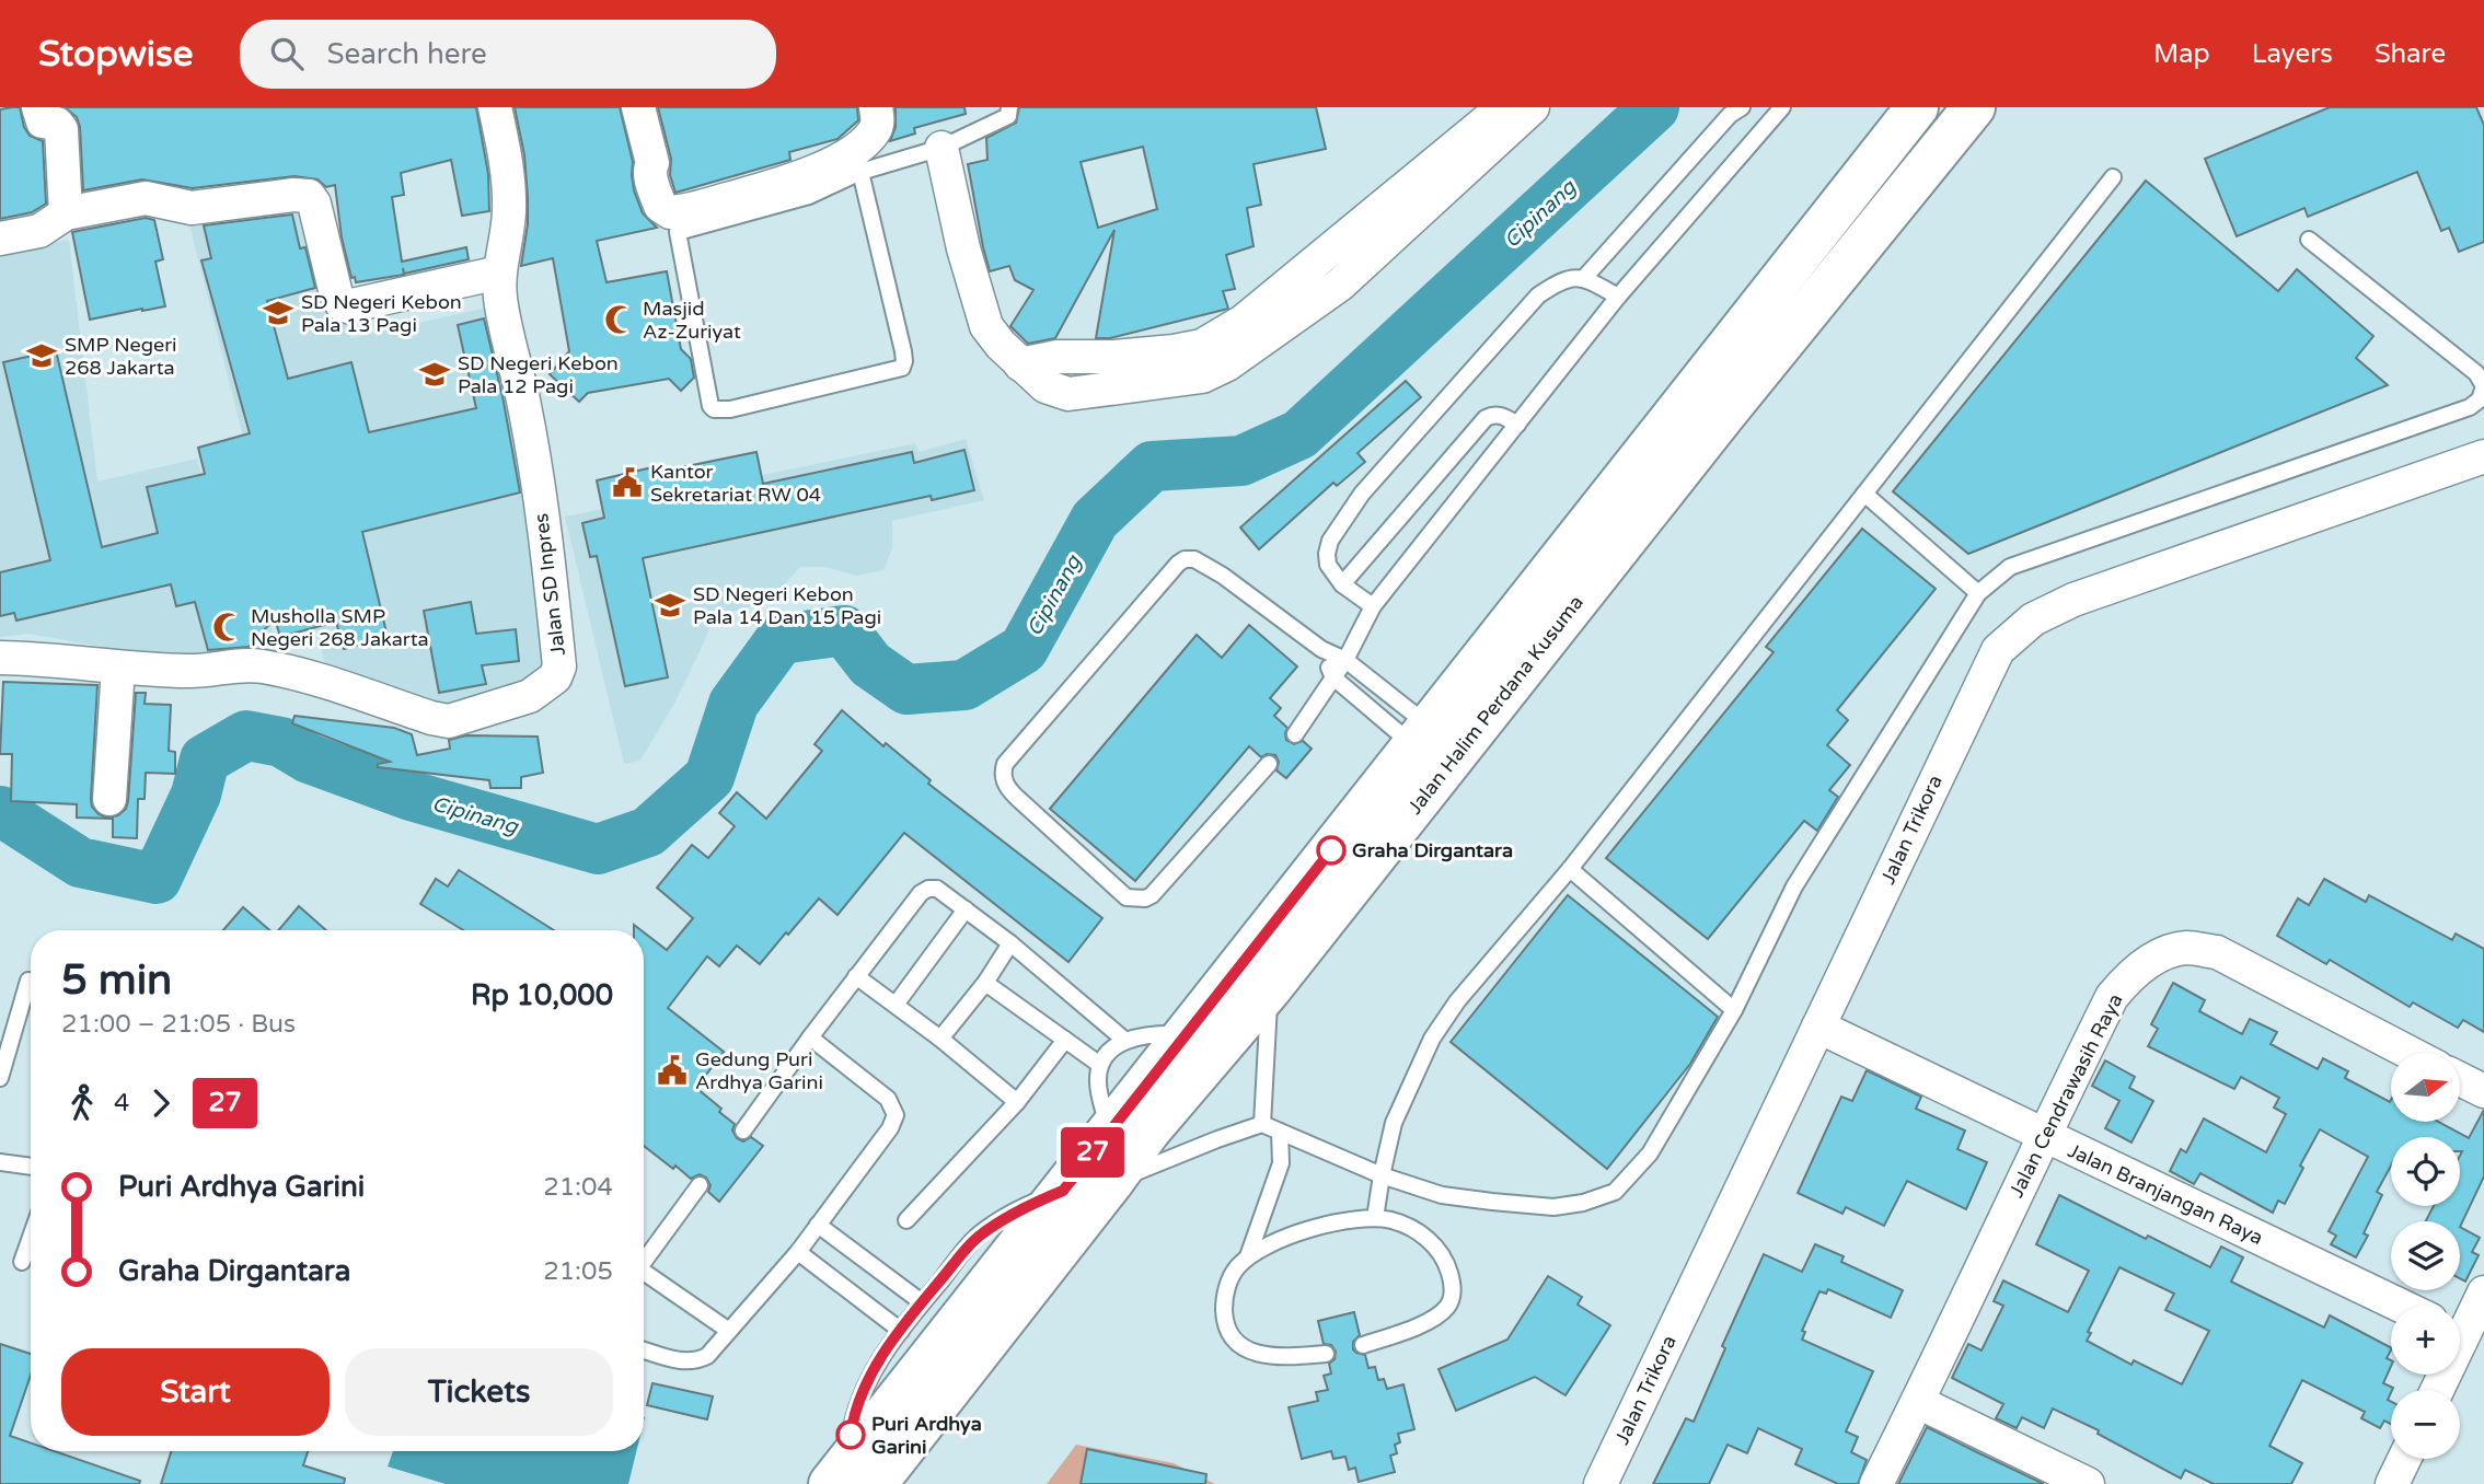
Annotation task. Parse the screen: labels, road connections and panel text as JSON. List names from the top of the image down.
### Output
{
  "streets": {
    "street": [
      "Jalan SD Inpres",
      "Jalan Halim Perdana Kusuma",
      "Jalan Trikora",
      "Jalan Cendrawasih Raya",
      "Jalan Branjangan Raya"
    ]
  },
  "crossings": [
    ["Jalan Trikora", "Jalan Branjangan Raya"],
    ["Jalan Cendrawasih Raya", "Jalan Branjangan Raya"]
  ],
  "water": ["Cipinang"],
  "places": {
    "school or university": [
      "SD Negeri Kebon Pala 13 Pagi",
      "SMP Negeri 268 Jakarta",
      "SD Negeri Kebon Pala 12 Pagi",
      "SD Negeri Kebon Pala 14 Dan 15 Pagi"
    ],
    "mosque": ["Masjid Az-Zuriyat", "Musholla SMP Negeri 268 Jakarta"],
    "public building": ["Kantor Sekretariat RW 04", "Gedung Puri Ardhya Garini"],
    "other": ["Graha Dirgantara", "Puri Ardhya Garini"]
  },
  "lines": ["bus line 27"],
  "north": "right",
  "page": {
    "header": "Stopwise",
    "search": "Search here",
    "nav": ["Map", "Layers", "Share"],
    "on_map": "27",
    "heading": ["5 min", "21:00 – 21:05 · Bus", "Rp 10,000"],
    "map_buttons": ["+", "−"],
    "legs": ["4", "27"],
    "list": [
      {
        "name": "Puri Ardhya Garini",
        "value": "21:04"
      },
      {
        "name": "Graha Dirgantara",
        "value": "21:05"
      }
    ],
    "buttons": ["Start", "Tickets"]
  }
}
